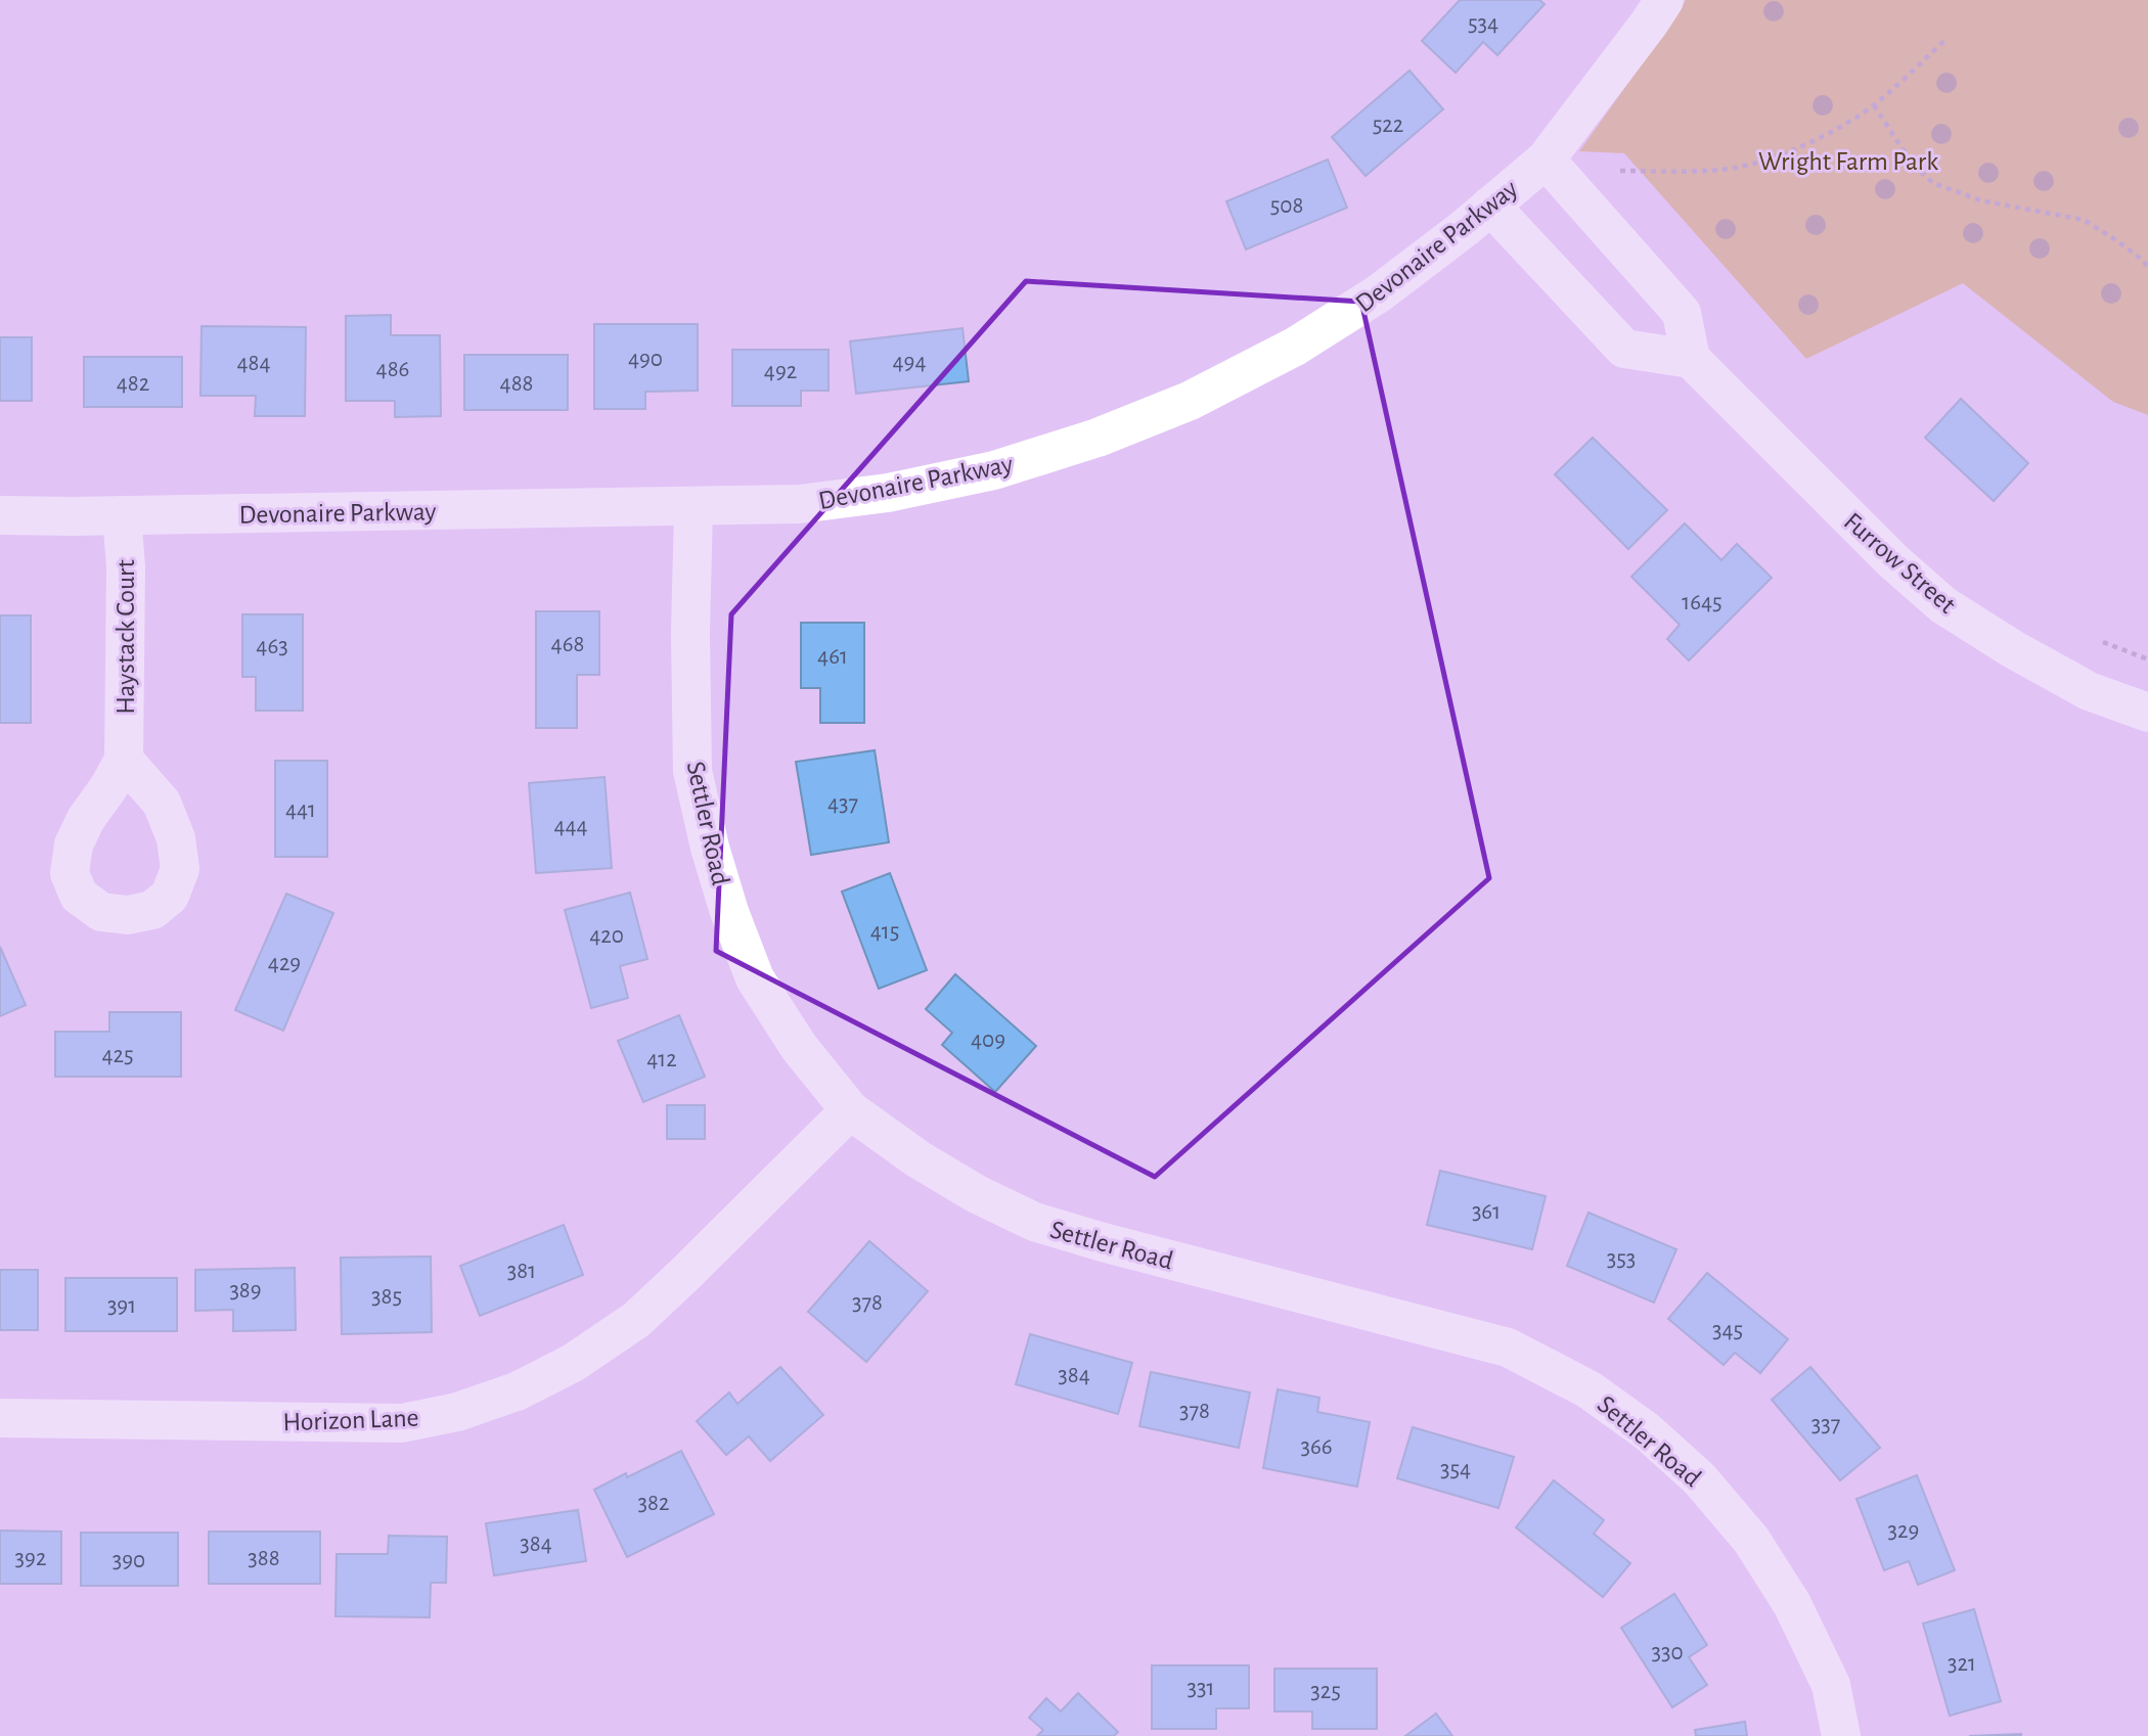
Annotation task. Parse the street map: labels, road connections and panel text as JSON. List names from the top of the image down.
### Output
{
  "streets": {
    "street": [
      "Devonaire Parkway",
      "Furrow Street",
      "Haystack Court",
      "Settler Road",
      "Horizon Lane"
    ]
  },
  "crossings": [
    ["Devonaire Parkway", "Haystack Court"],
    ["Devonaire Parkway", "Settler Road"],
    ["Settler Road", "Horizon Lane"]
  ],
  "parks": ["Wright Farm Park"],
  "house_numbers": [
    "534",
    "522",
    "508",
    "490",
    "494",
    "484",
    "486",
    "492",
    "482",
    "488",
    "1645",
    "468",
    "463",
    "461",
    "437",
    "441",
    "444",
    "415",
    "420",
    "429",
    "409",
    "425",
    "412",
    "361",
    "353",
    "381",
    "389",
    "385",
    "378",
    "391",
    "345",
    "384",
    "378",
    "337",
    "366",
    "354",
    "382",
    "329",
    "384",
    "392",
    "388",
    "390",
    "330",
    "321",
    "331",
    "325"
  ]
}
